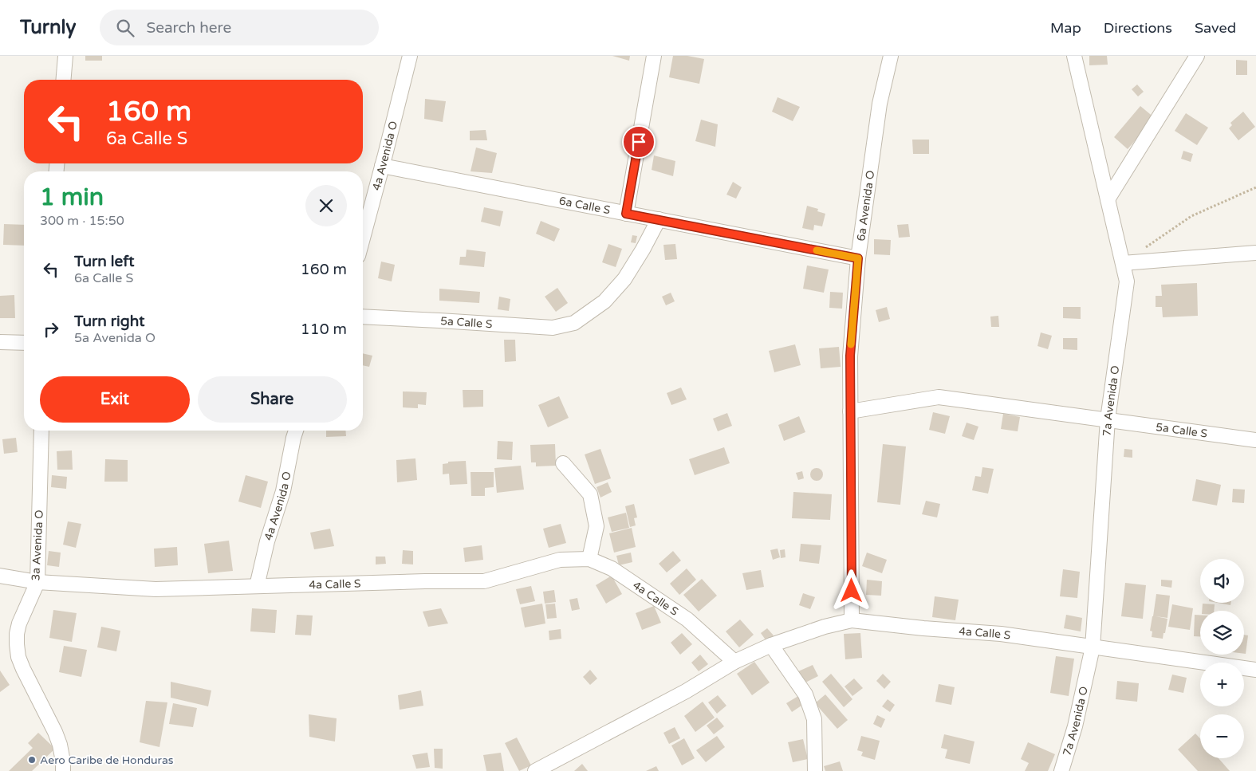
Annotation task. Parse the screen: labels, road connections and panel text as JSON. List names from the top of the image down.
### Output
{
  "streets": {
    "street": [
      "4a Avenida O",
      "6a Calle S",
      "6a Avenida O",
      "5a Calle S",
      "7a Avenida O",
      "3a Avenida O",
      "4a Calle S"
    ]
  },
  "crossings": [
    ["4a Avenida O", "6a Calle S"],
    ["4a Avenida O", "4a Calle S"],
    ["6a Calle S", "6a Avenida O"],
    ["6a Calle S", "5a Calle S"],
    ["6a Avenida O", "5a Calle S"],
    ["6a Avenida O", "4a Calle S"],
    ["5a Calle S", "7a Avenida O"],
    ["7a Avenida O", "4a Calle S"],
    ["3a Avenida O", "4a Calle S"]
  ],
  "places": ["Aero Caribe de Honduras"],
  "page": {
    "header": "Turnly",
    "search": "Search here",
    "nav": ["Map", "Directions", "Saved"],
    "turn": ["160 m", "6a Calle S"],
    "heading": ["1 min", "300 m · 15:50"],
    "list": [
      {
        "name": "Turn left",
        "note": "6a Calle S",
        "value": "160 m"
      },
      {
        "name": "Turn right",
        "note": "5a Avenida O",
        "value": "110 m"
      }
    ],
    "buttons": ["Exit", "Share"],
    "map_buttons": ["+", "−"]
  }
}
